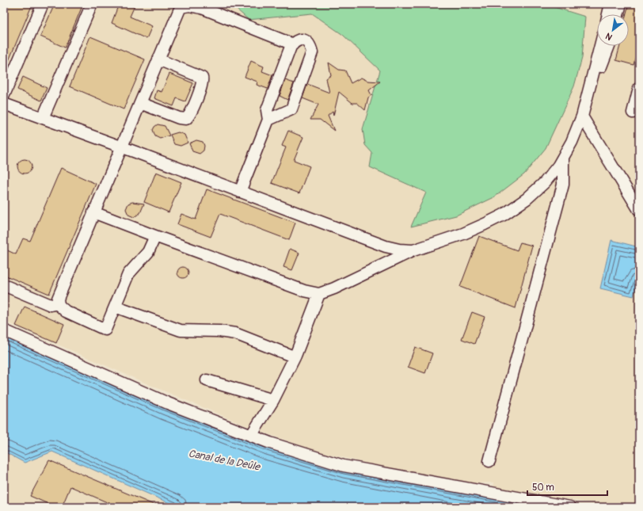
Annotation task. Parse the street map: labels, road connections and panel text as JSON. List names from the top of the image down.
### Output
{
  "water": ["Canal de la Deûle"],
  "scale_bar": "50 m",
  "north": "bottom left"
}
